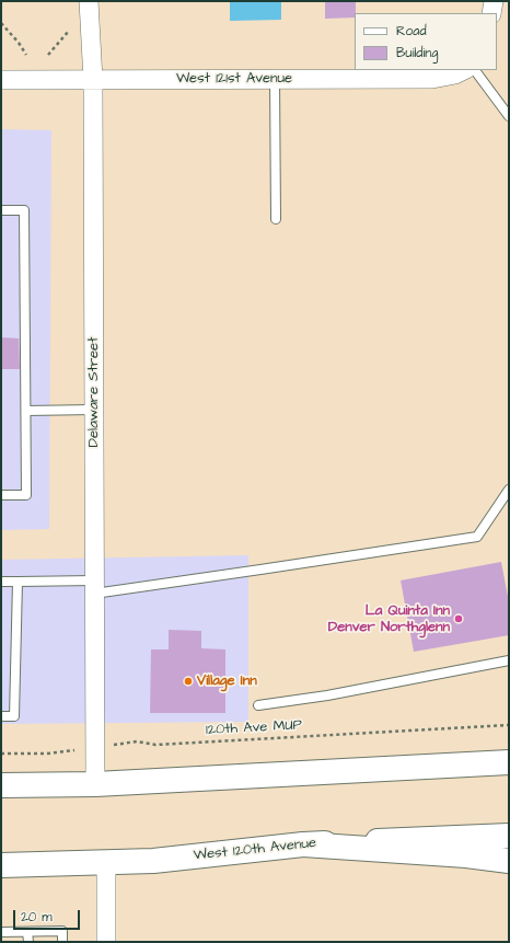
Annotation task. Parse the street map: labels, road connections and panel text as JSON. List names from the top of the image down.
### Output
{
  "streets": {
    "main road": ["West 120th Avenue"],
    "street": ["West 121st Avenue", "Delaware Street"],
    "path": ["120th Ave MUP"]
  },
  "crossings": [
    ["West 121st Avenue", "Delaware Street"],
    ["Delaware Street", "120th Ave MUP"]
  ],
  "places": ["La Quinta Inn Denver Northglenn", "Village Inn"],
  "legend": ["Road", "Building"],
  "scale_bar": "20 m"
}
